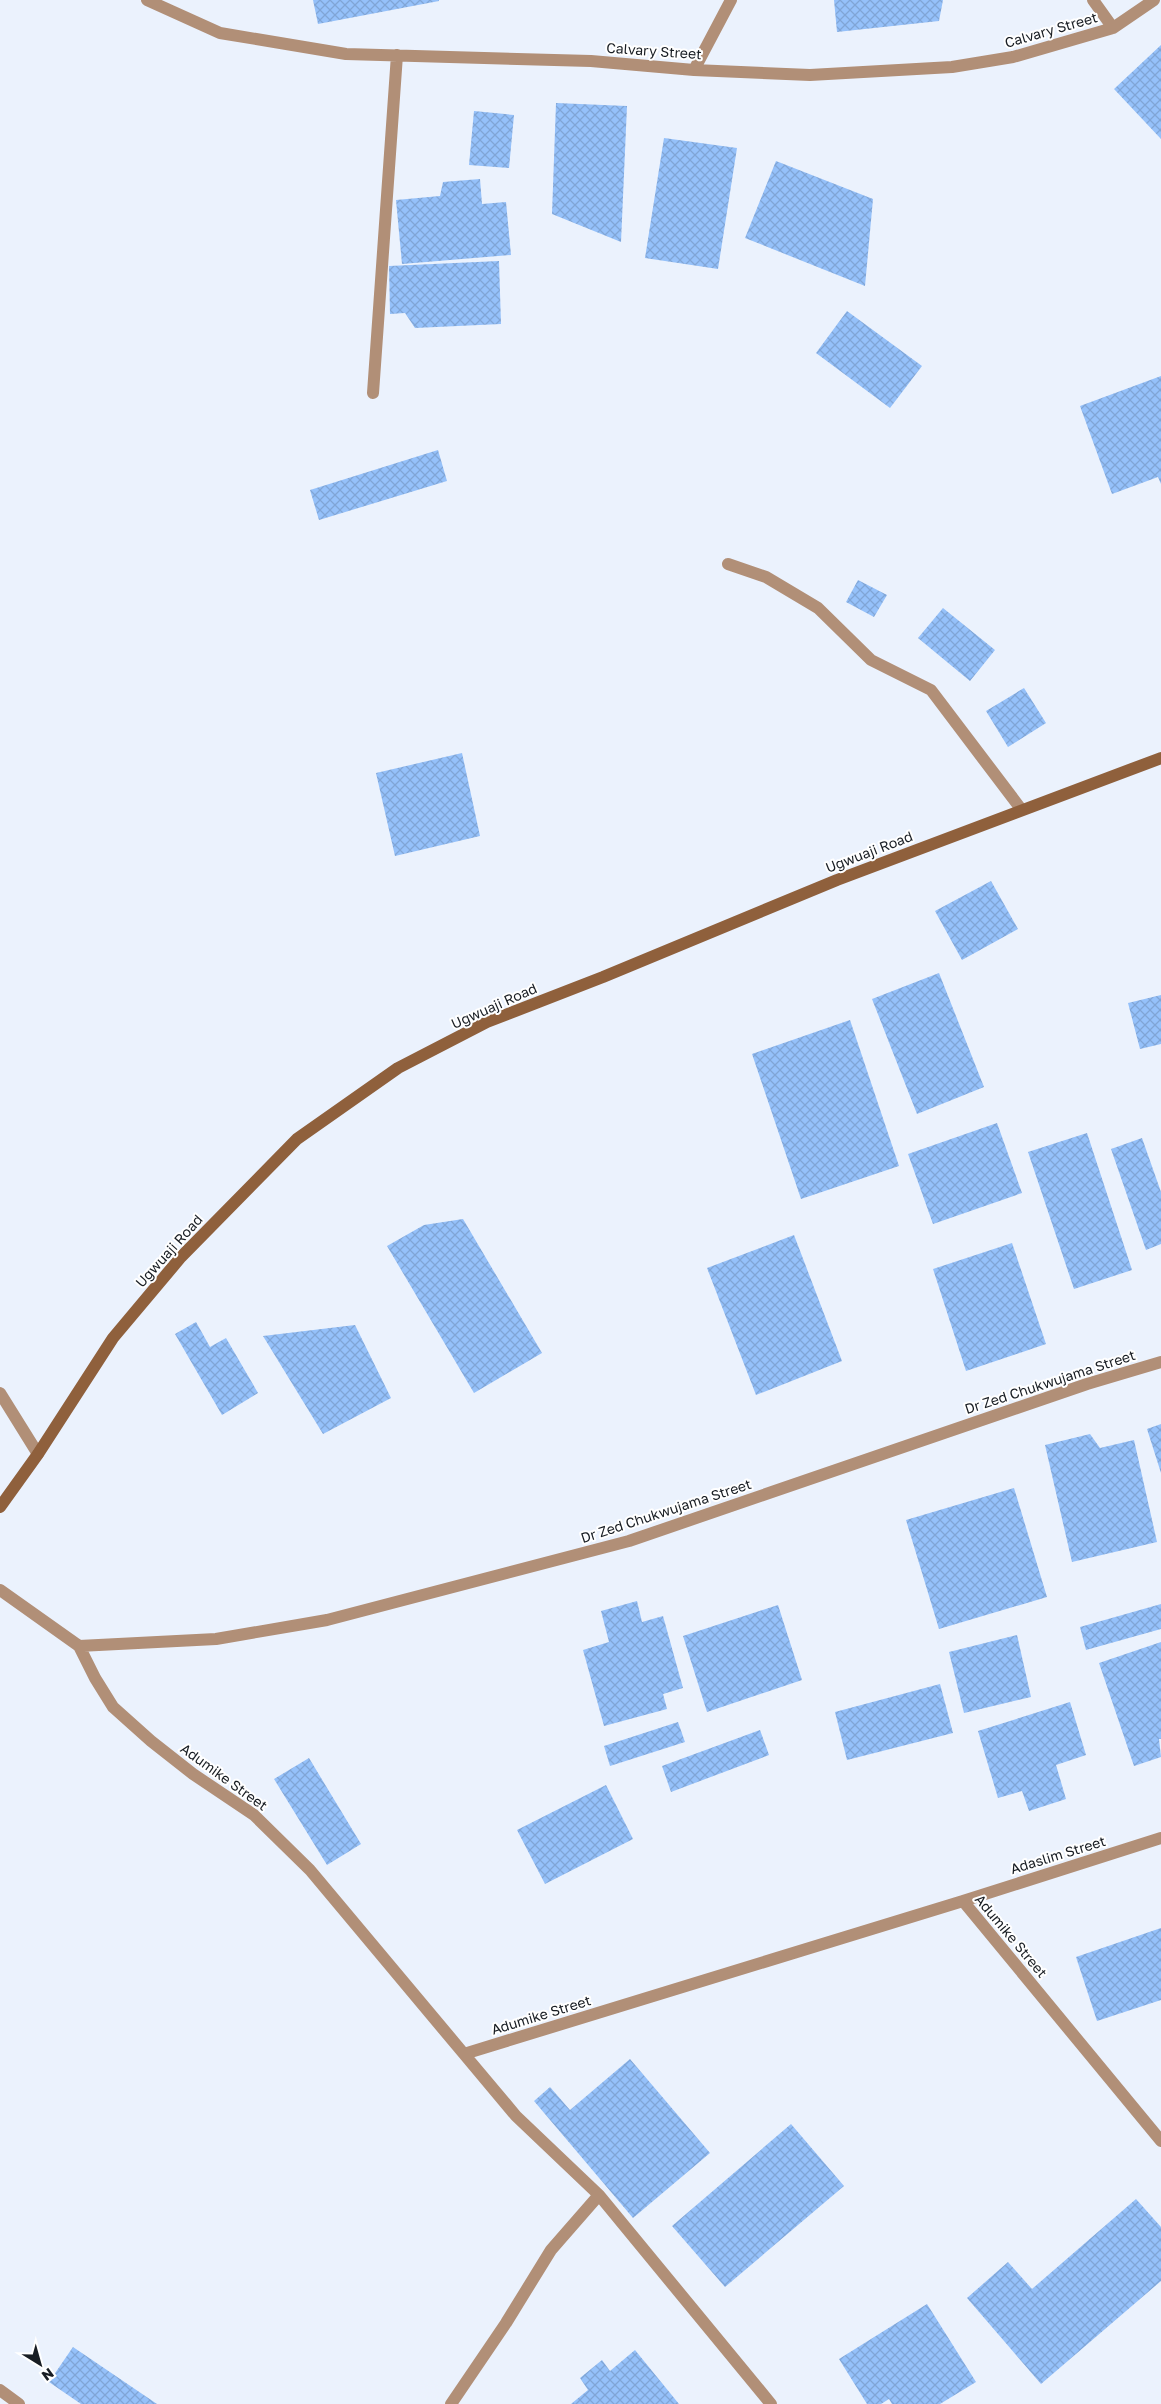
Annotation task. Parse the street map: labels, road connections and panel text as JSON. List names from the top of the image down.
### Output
{
  "streets": {
    "main road": ["Ugwuaji Road"],
    "street": [
      "Calvary Street",
      "Dr Zed Chukwujama Street",
      "Adumike Street",
      "Adaslim Street"
    ]
  },
  "crossings": [
    ["Dr Zed Chukwujama Street", "Adumike Street"],
    ["Adumike Street", "Adaslim Street"]
  ],
  "north": "bottom right"
}
